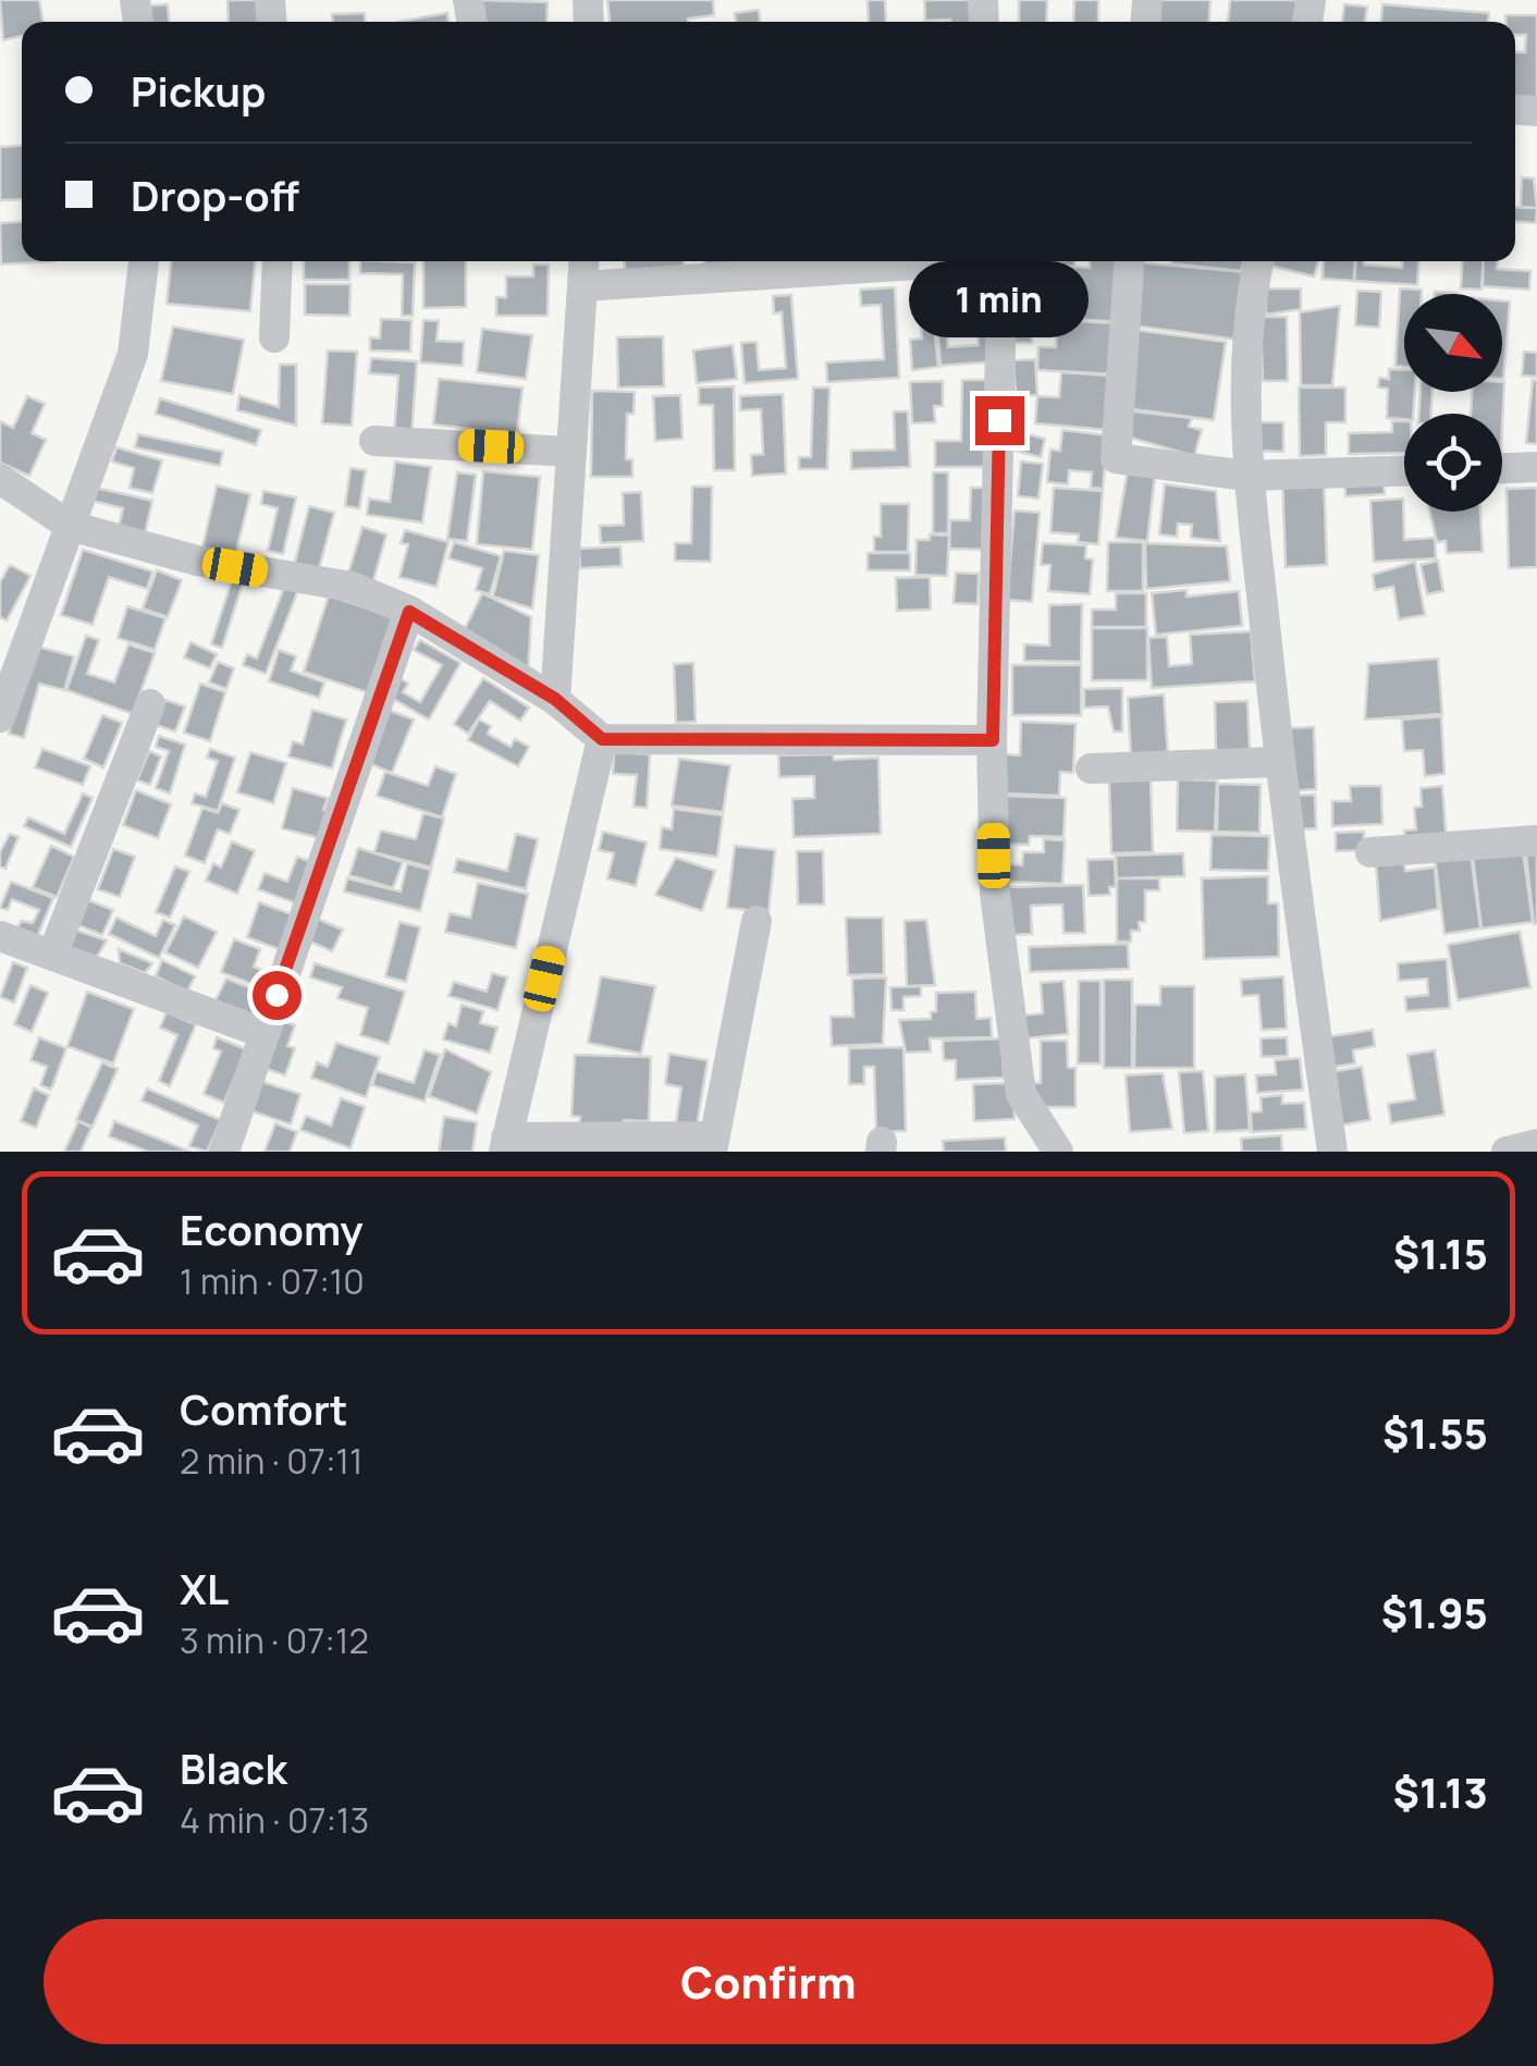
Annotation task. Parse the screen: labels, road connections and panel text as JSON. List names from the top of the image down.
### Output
{
  "north": "bottom right",
  "page": {
    "banner": ["Pickup", "Drop-off"],
    "bubble": "1 min",
    "list": [
      {
        "name": "Economy",
        "note": "1 min · 07:10",
        "value": "$1.15"
      },
      {
        "name": "Comfort",
        "note": "2 min · 07:11",
        "value": "$1.55"
      },
      {
        "name": "XL",
        "note": "3 min · 07:12",
        "value": "$1.95"
      },
      {
        "name": "Black",
        "note": "4 min · 07:13",
        "value": "$1.13"
      }
    ],
    "buttons": "Confirm"
  }
}
